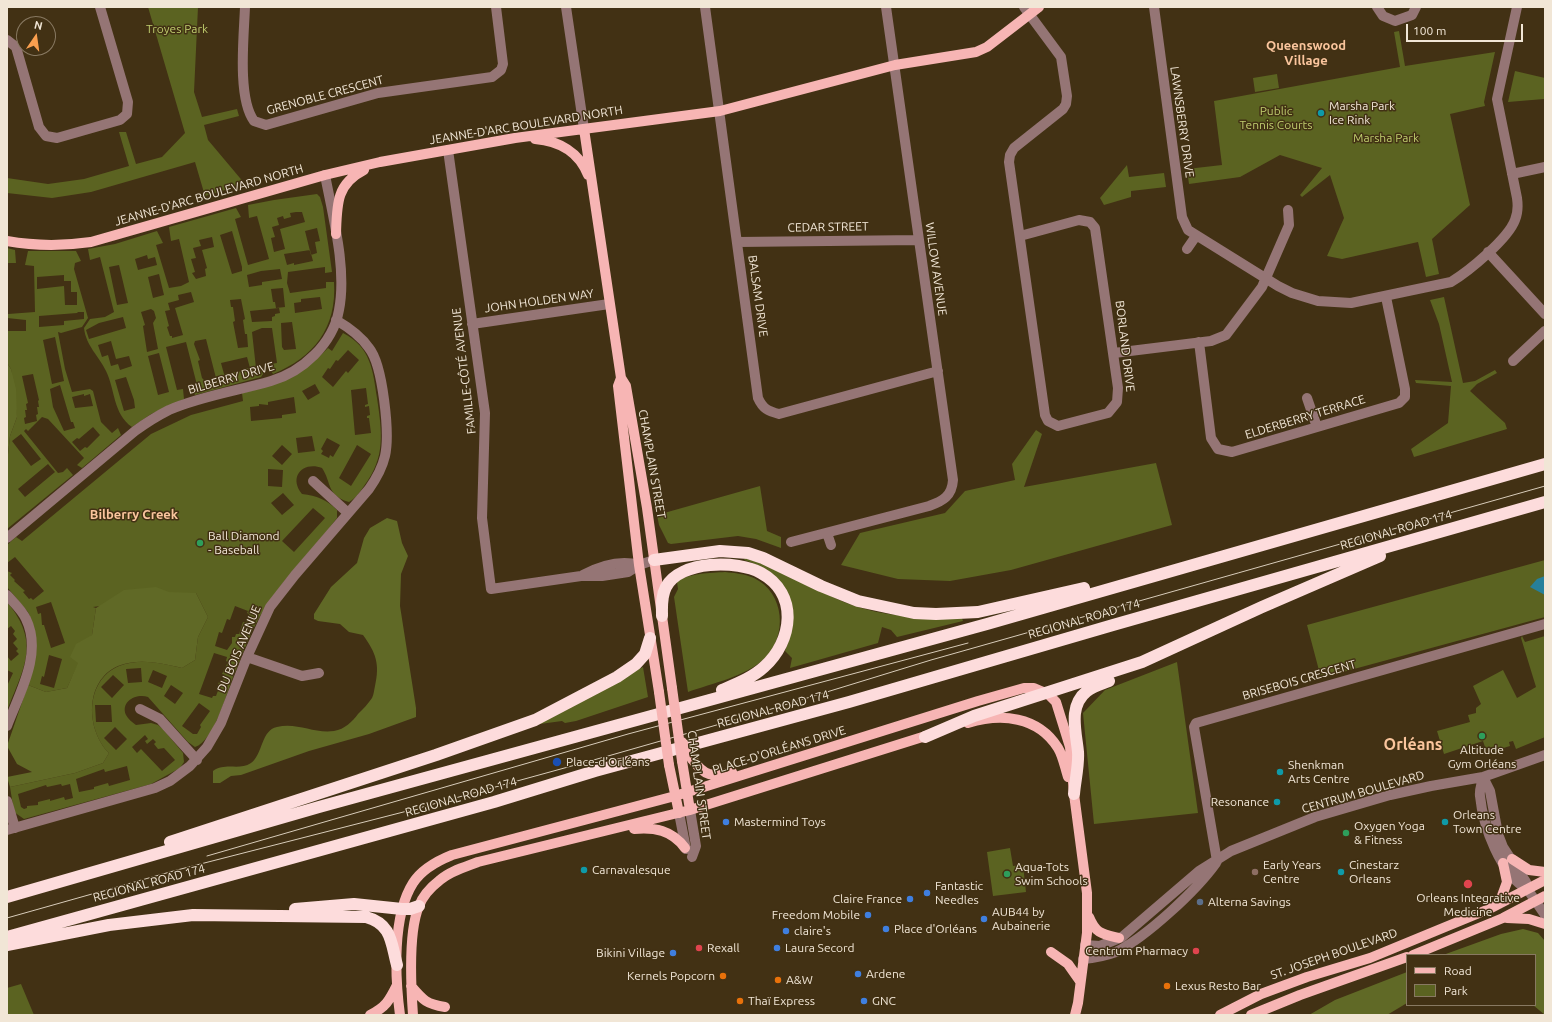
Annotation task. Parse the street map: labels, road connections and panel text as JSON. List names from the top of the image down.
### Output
{
  "streets": {
    "highway": ["REGIONAL ROAD 174"],
    "main road": [
      "JEANNE-D'ARC BOULEVARD NORTH",
      "CHAMPLAIN STREET",
      "PLACE-D'ORLÉANS DRIVE",
      "ST. JOSEPH BOULEVARD"
    ],
    "street": [
      "GRENOBLE CRESCENT",
      "LAWNSBERRY DRIVE",
      "CEDAR STREET",
      "WILLOW AVENUE",
      "BALSAM DRIVE",
      "JOHN HOLDEN WAY",
      "BORLAND DRIVE",
      "FAMILLE-CÔTÉ AVENUE",
      "BILBERRY DRIVE",
      "ELDERBERRY TERRACE",
      "DU BOIS AVENUE",
      "BRISEBOIS CRESCENT",
      "CENTRUM BOULEVARD"
    ]
  },
  "crossings": [
    ["LAWNSBERRY DRIVE", "ELDERBERRY TERRACE"],
    ["JEANNE-D'ARC BOULEVARD NORTH", "WILLOW AVENUE"],
    ["JEANNE-D'ARC BOULEVARD NORTH", "BALSAM DRIVE"],
    ["JEANNE-D'ARC BOULEVARD NORTH", "BORLAND DRIVE"],
    ["JEANNE-D'ARC BOULEVARD NORTH", "FAMILLE-CÔTÉ AVENUE"],
    ["JEANNE-D'ARC BOULEVARD NORTH", "BILBERRY DRIVE"],
    ["JEANNE-D'ARC BOULEVARD NORTH", "CHAMPLAIN STREET"],
    ["CEDAR STREET", "WILLOW AVENUE"],
    ["CEDAR STREET", "BALSAM DRIVE"],
    ["WILLOW AVENUE", "BALSAM DRIVE"],
    ["JOHN HOLDEN WAY", "FAMILLE-CÔTÉ AVENUE"],
    ["JOHN HOLDEN WAY", "CHAMPLAIN STREET"],
    ["FAMILLE-CÔTÉ AVENUE", "CHAMPLAIN STREET"],
    ["BILBERRY DRIVE", "DU BOIS AVENUE"],
    ["CHAMPLAIN STREET", "PLACE-D'ORLÉANS DRIVE"],
    ["BRISEBOIS CRESCENT", "CENTRUM BOULEVARD"]
  ],
  "districts": ["Queenswood Village", "Bilberry Creek", "Orléans"],
  "parks": ["Troyes Park", "Public Tennis Courts", "Marsha Park"],
  "places": [
    "Marsha Park Ice Rink",
    "Ball Diamond - Baseball",
    "Altitude Gym Orléans",
    "Place-d'Orléans",
    "Shenkman Arts Centre",
    "Resonance",
    "Mastermind Toys",
    "Orleans Town Centre",
    "Oxygen Yoga & Fitness",
    "Carnavalesque",
    "Early Years Centre",
    "Cinestarz Orleans",
    "Aqua-Tots Swim Schools",
    "Orleans Integrative Medicine",
    "Fantastic Needles",
    "Claire France",
    "Alterna Savings",
    "Freedom Mobile",
    "AUB44 by Aubainerie",
    "Place d'Orléans",
    "claire's",
    "Rexall",
    "Laura Secord",
    "Centrum Pharmacy",
    "Bikini Village",
    "Ardene",
    "Kernels Popcorn",
    "A&W",
    "Lexus Resto Bar",
    "Thaï Express",
    "GNC"
  ],
  "legend": ["Road", "Park"],
  "scale_bar": "100 m",
  "north": "top"
}
